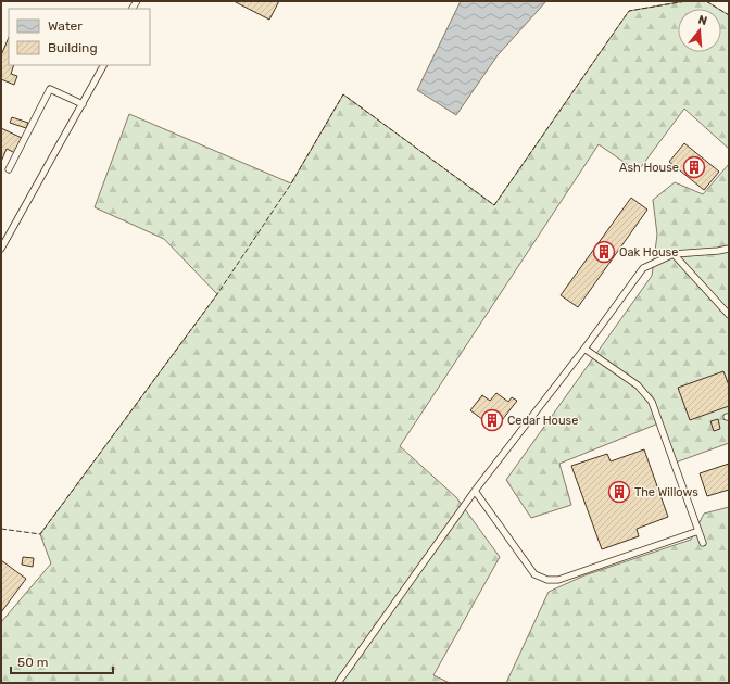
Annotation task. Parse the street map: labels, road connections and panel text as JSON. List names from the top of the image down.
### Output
{
  "places": {
    "building": [
      "Ash House",
      "Oak House",
      "Cedar House",
      "The Willows"
    ]
  },
  "legend": ["Water", "Building"],
  "scale_bar": "50 m",
  "north": "top"
}
